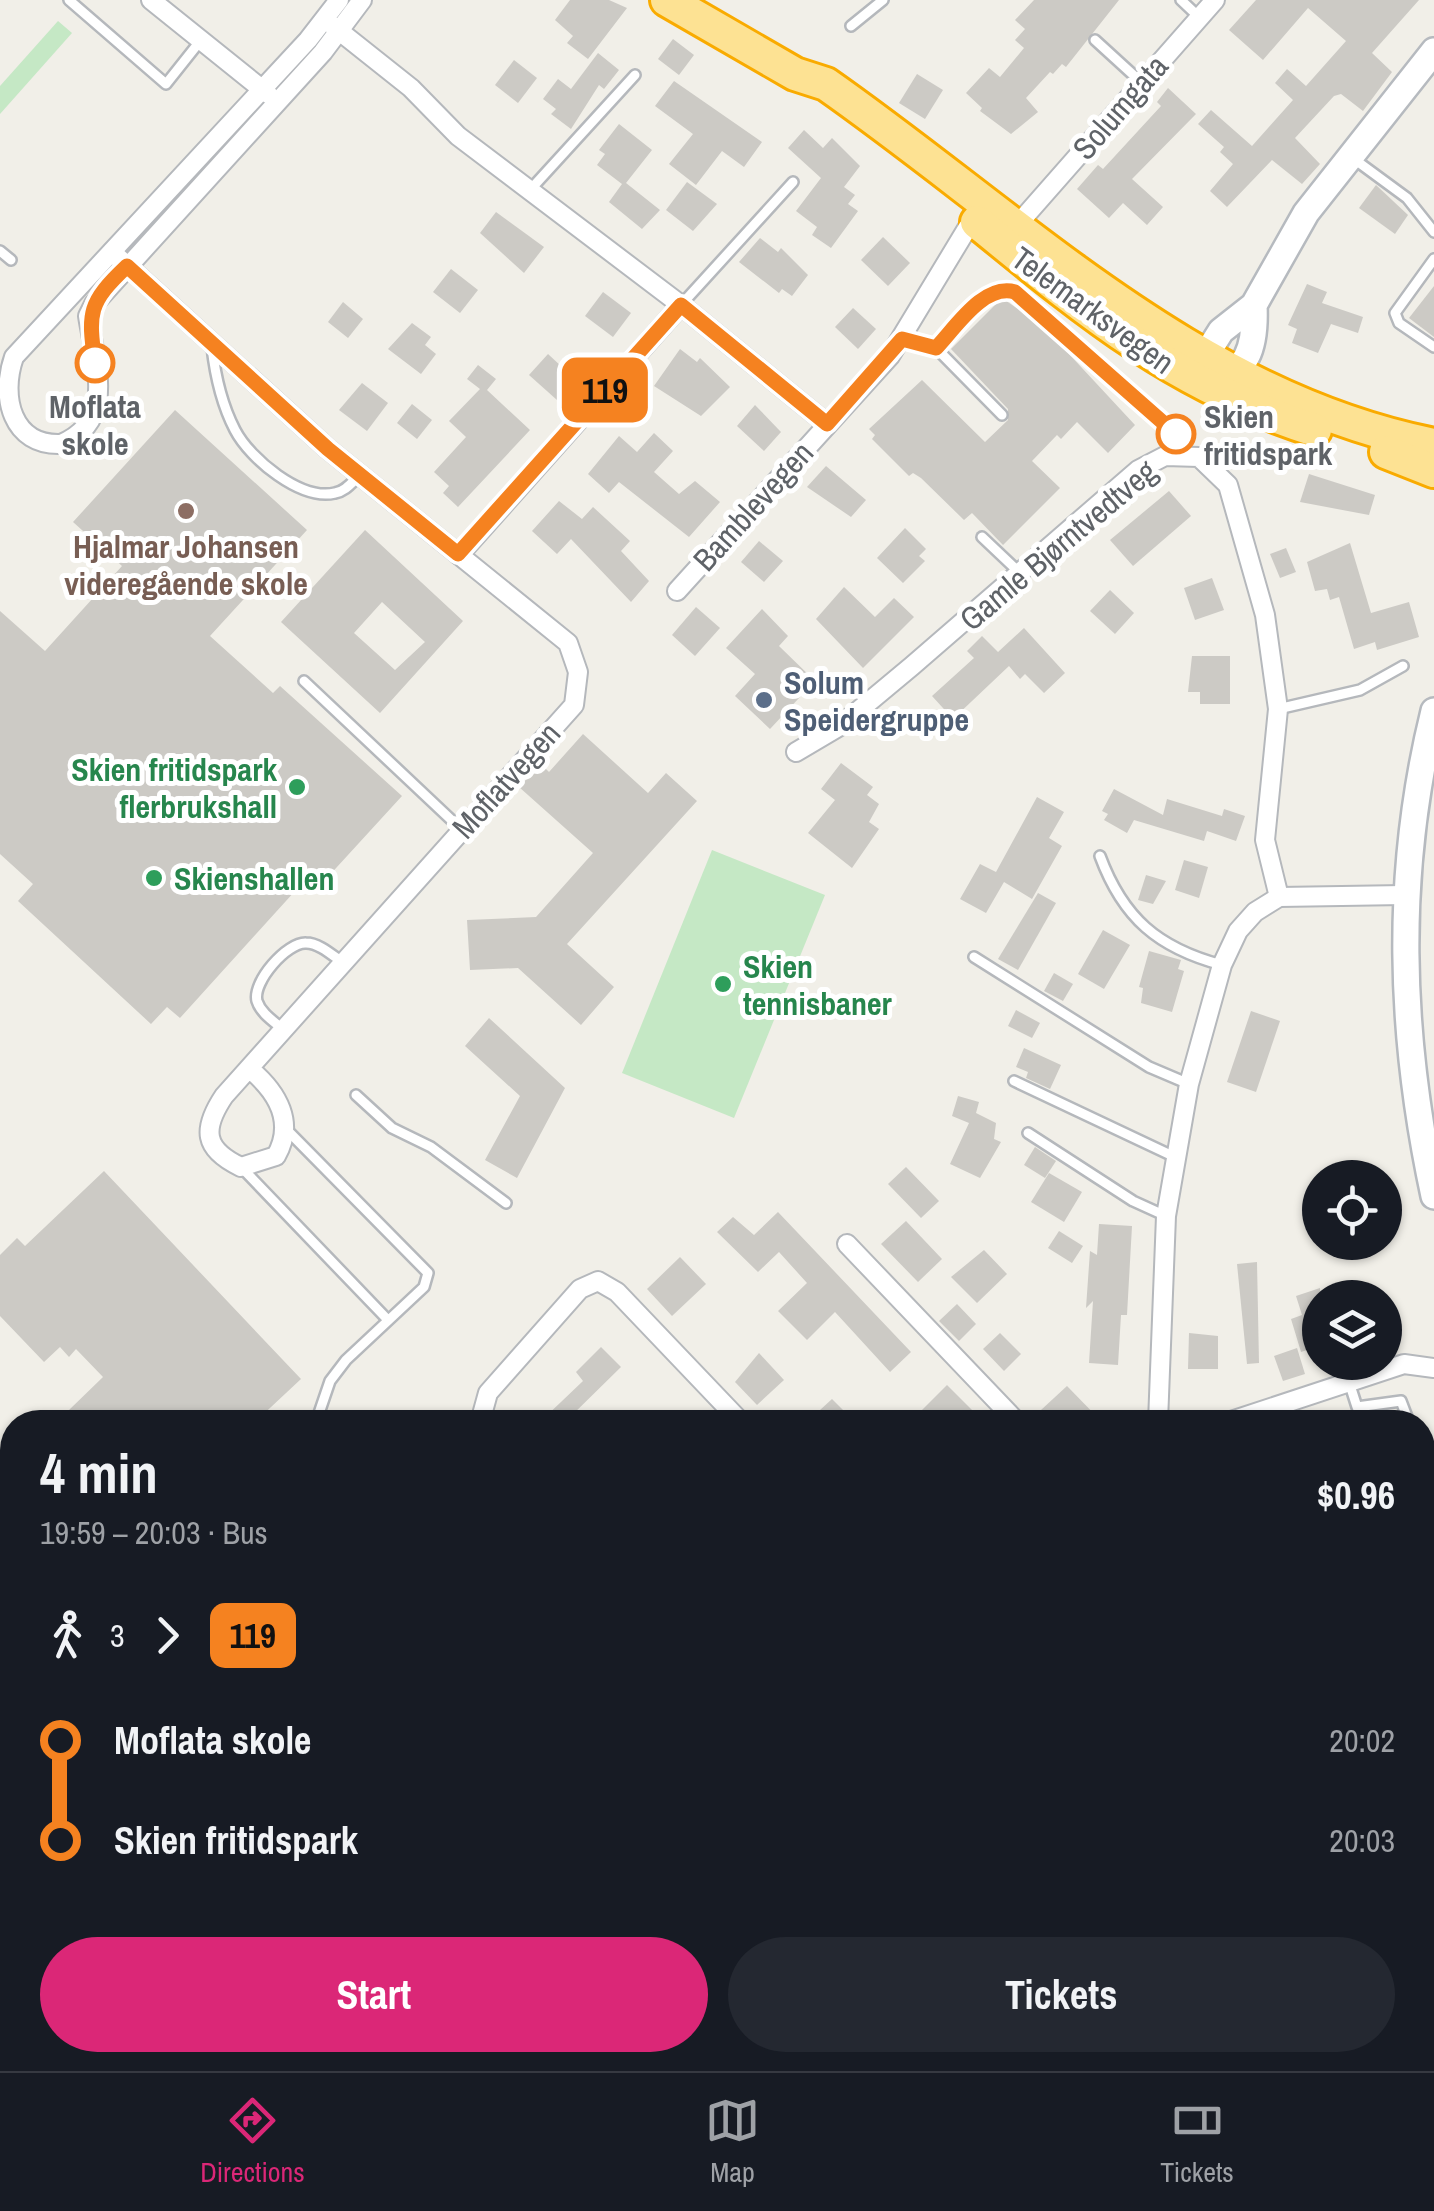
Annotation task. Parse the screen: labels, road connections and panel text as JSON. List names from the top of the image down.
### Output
{
  "streets": {
    "highway": ["Telemarksvegen"],
    "street": [
      "Solumgata",
      "Bamblevegen",
      "Gamle Bjørntvedtveg",
      "Moflatvegen"
    ]
  },
  "places": [
    "Moflata skole",
    "Skien fritidspark",
    "Hjalmar Johansen videregående skole",
    "Solum Speidergruppe",
    "Skien fritidspark flerbrukshall",
    "Skienshallen",
    "Skien tennisbaner"
  ],
  "lines": ["bus line 119"],
  "page": {
    "on_map": "119",
    "heading": ["4 min", "19:59 – 20:03 · Bus", "$0.96"],
    "legs": ["3", "119"],
    "list": [
      {
        "name": "Moflata skole",
        "value": "20:02"
      },
      {
        "name": "Skien fritidspark",
        "value": "20:03"
      }
    ],
    "buttons": ["Start", "Tickets"],
    "tabs": ["Directions", "Map", "Tickets"]
  }
}
